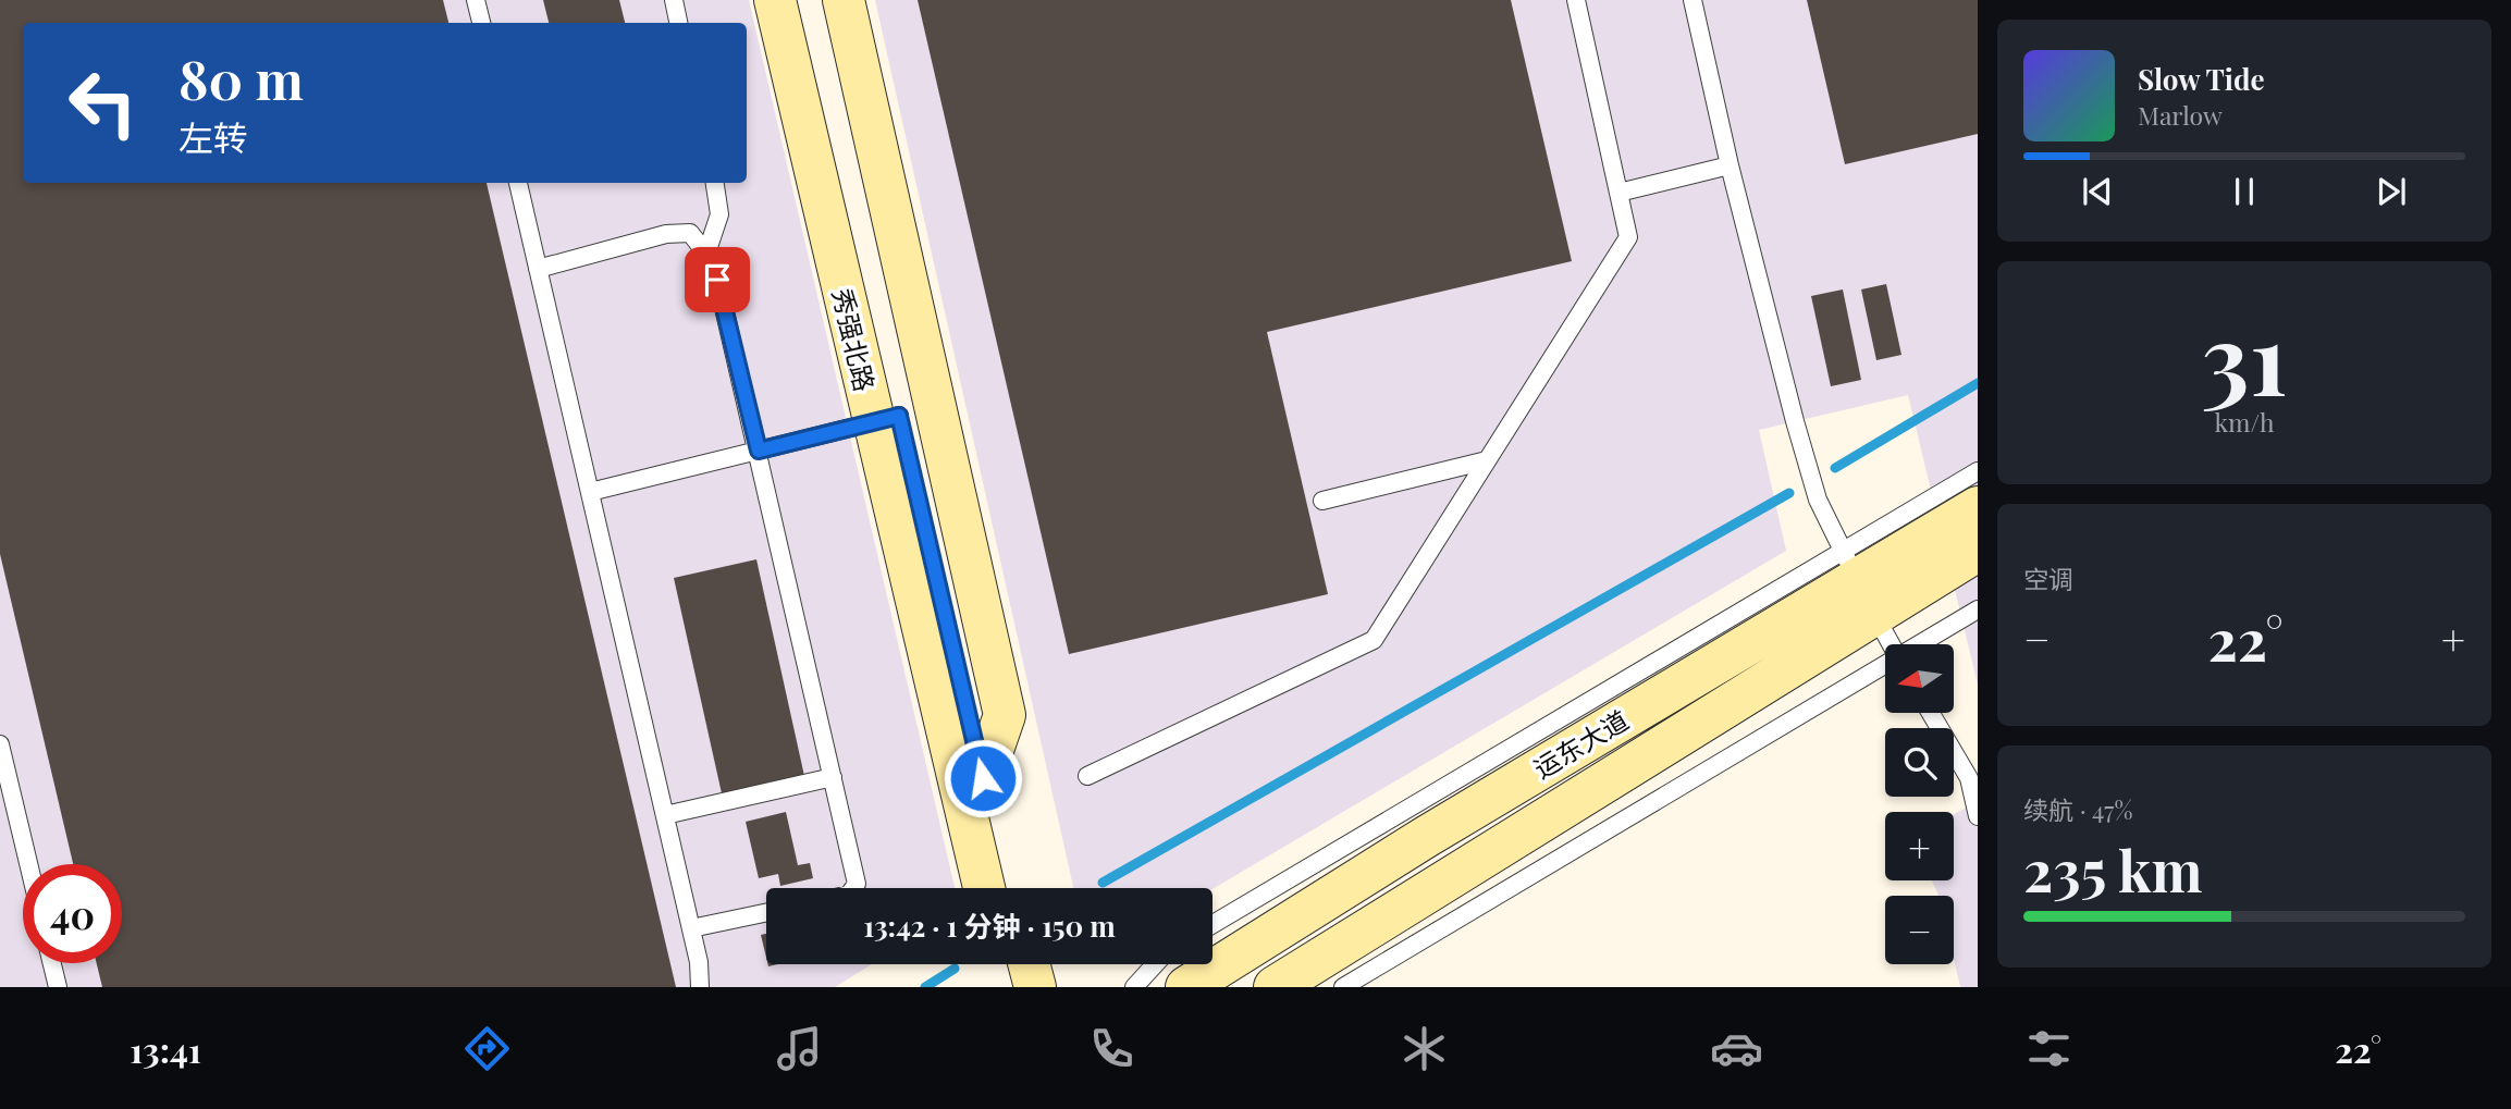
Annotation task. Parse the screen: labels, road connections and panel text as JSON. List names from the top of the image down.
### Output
{
  "streets": {
    "street": ["秀强北路", "运东大道"]
  },
  "north": "left",
  "page": {
    "turn": ["80 m", "左转"],
    "song": ["Slow Tide", "Marlow"],
    "tile": [
      ["31", "km/h"],
      "空调",
      ["续航 · 47%", "235 km"]
    ],
    "heat": ["−", "22°", "+"],
    "map_buttons": ["+", "−"],
    "limit": "40",
    "trip": "13:42 · 1 分钟 · 150 m",
    "tabs": ["13:41", "22°"]
  }
}
